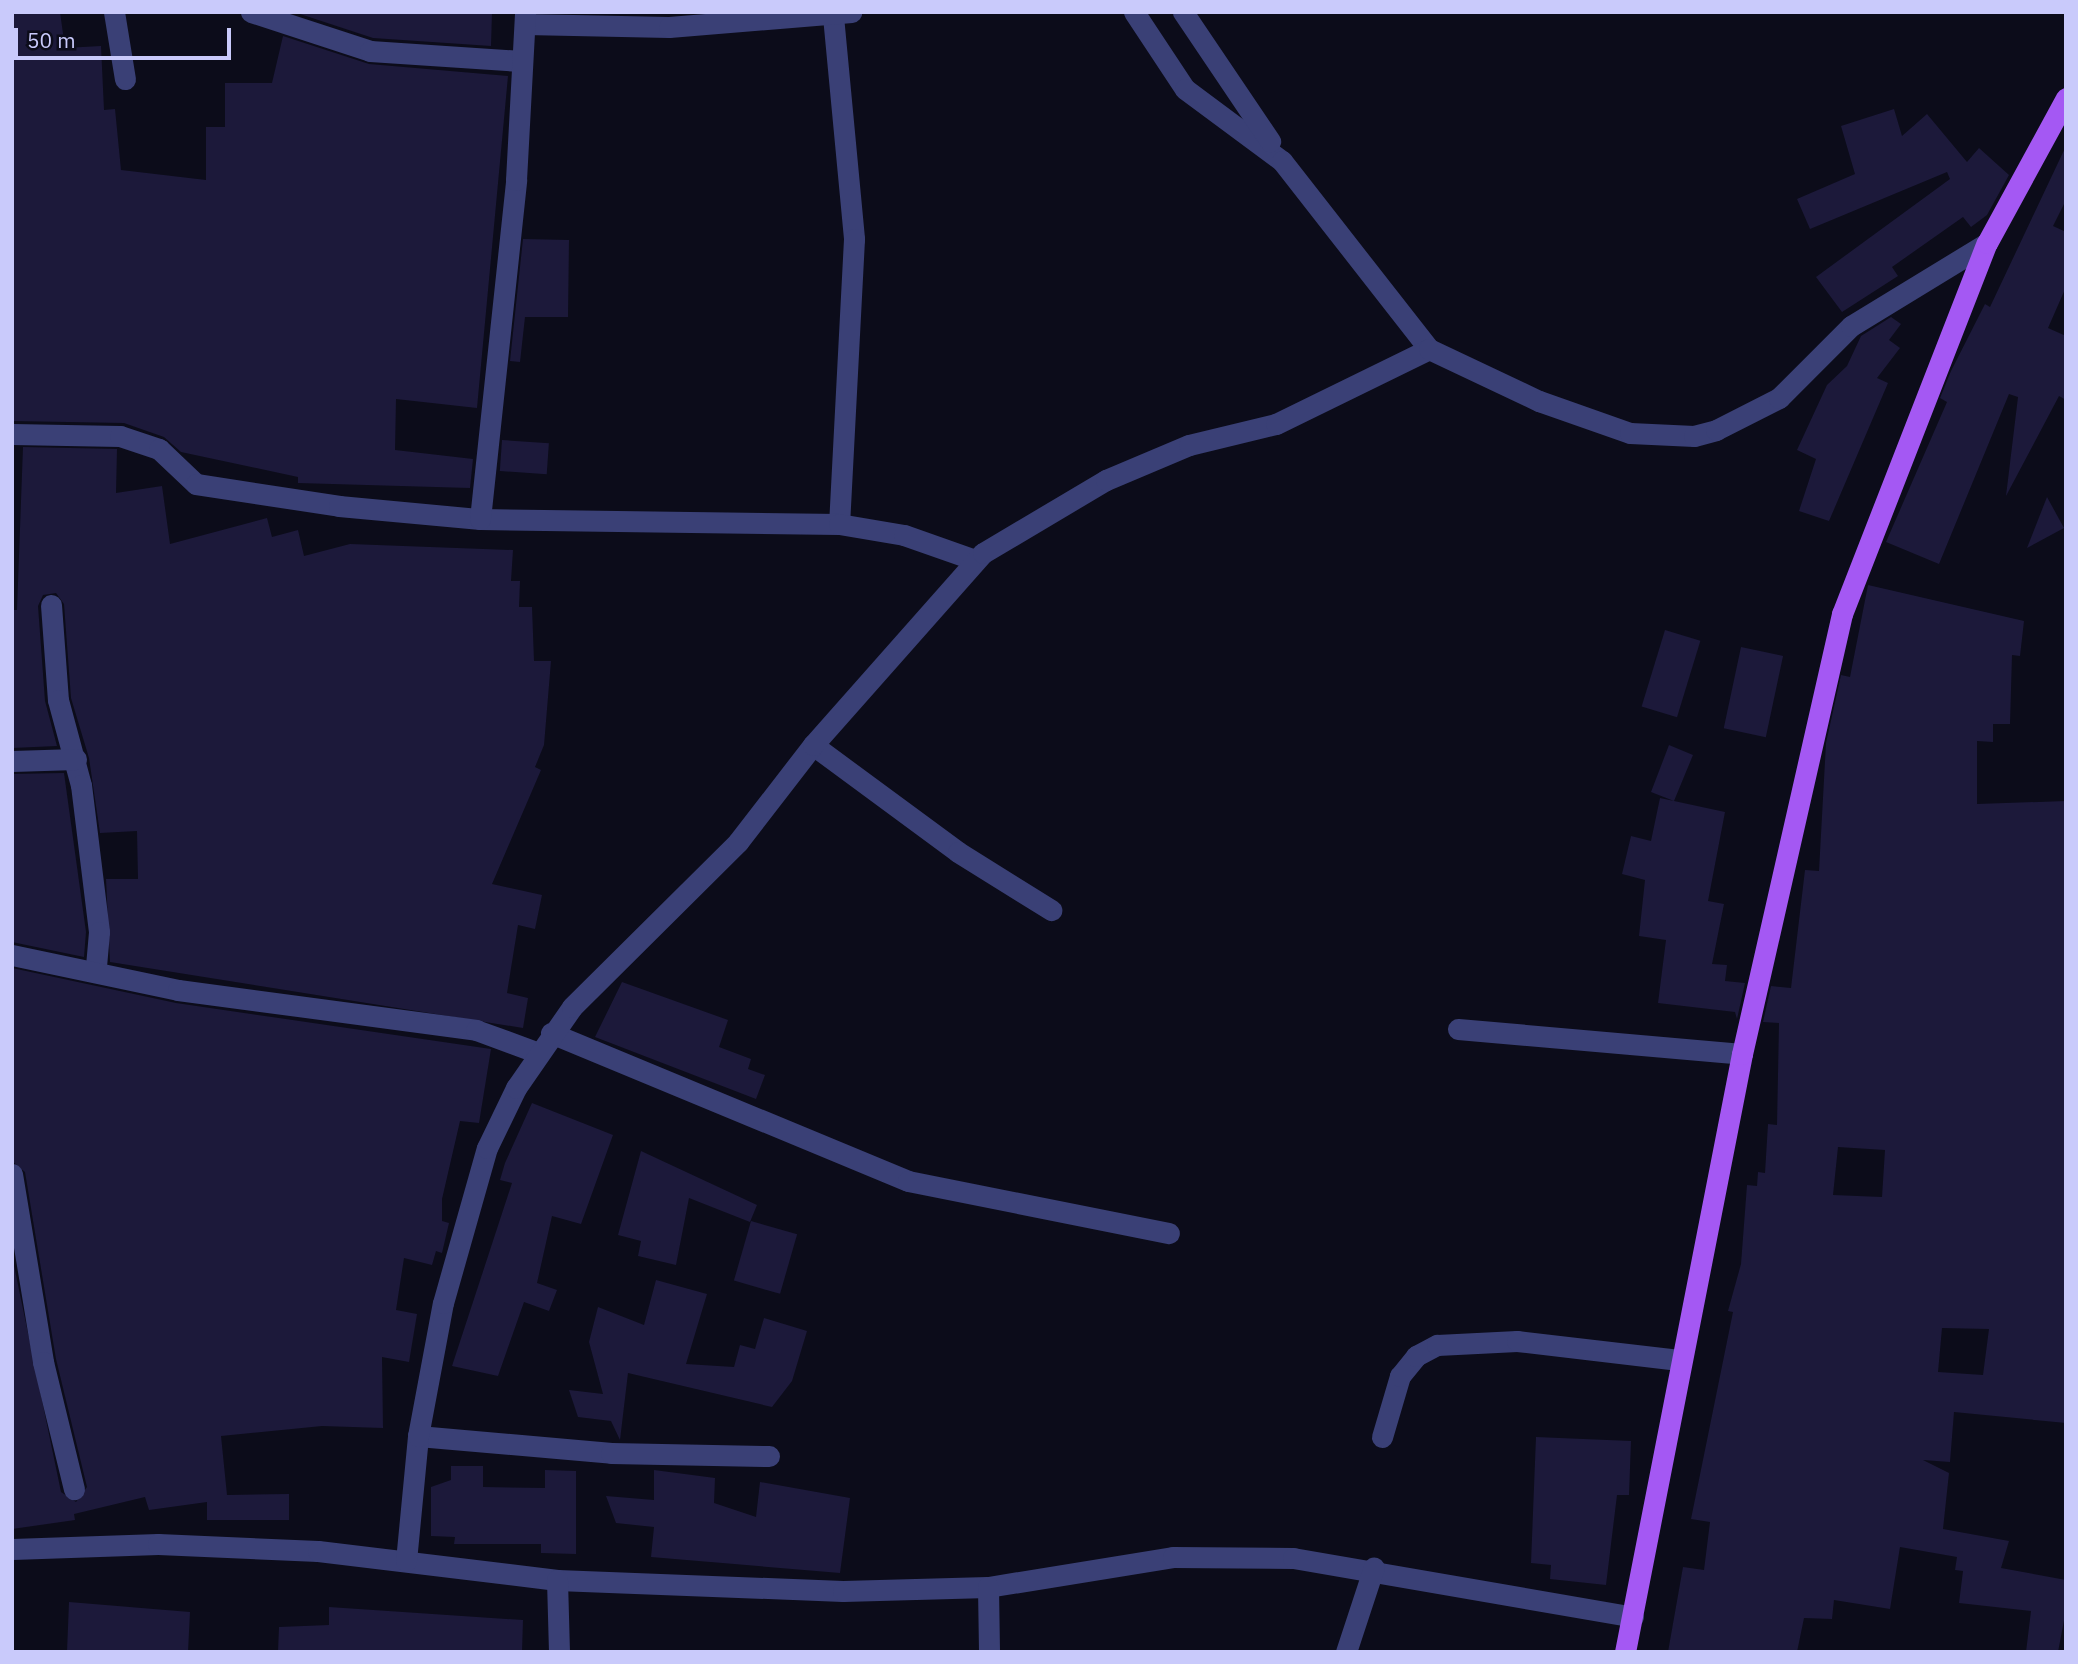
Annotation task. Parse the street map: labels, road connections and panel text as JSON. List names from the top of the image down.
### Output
{
  "scale_bar": "50 m"
}
